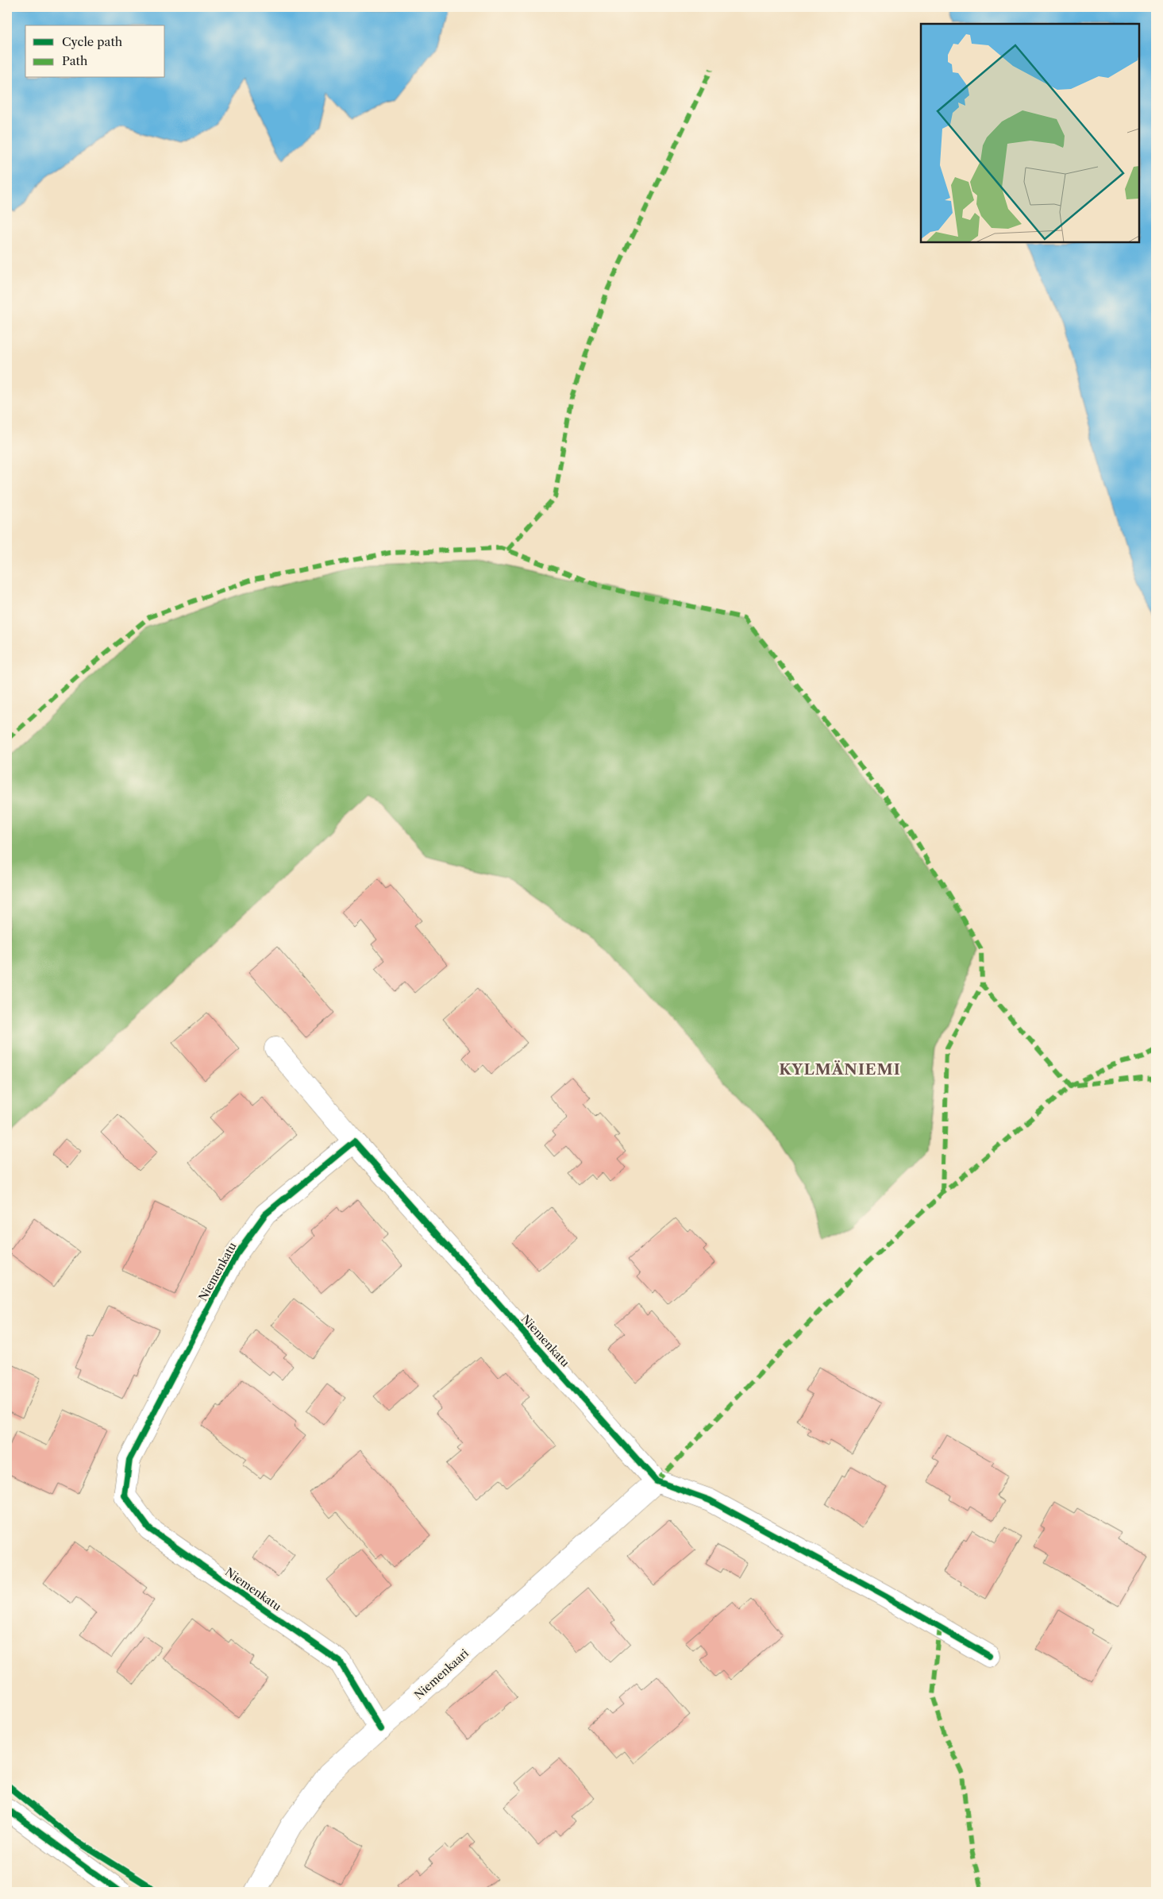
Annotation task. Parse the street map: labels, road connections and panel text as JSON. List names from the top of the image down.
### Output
{
  "streets": {
    "street": ["Niemenkatu", "Niemenkaari"]
  },
  "crossings": [
    ["Niemenkatu", "Niemenkaari"]
  ],
  "districts": ["KYLMÄNIEMI"],
  "legend": ["Cycle path", "Path"]
}
